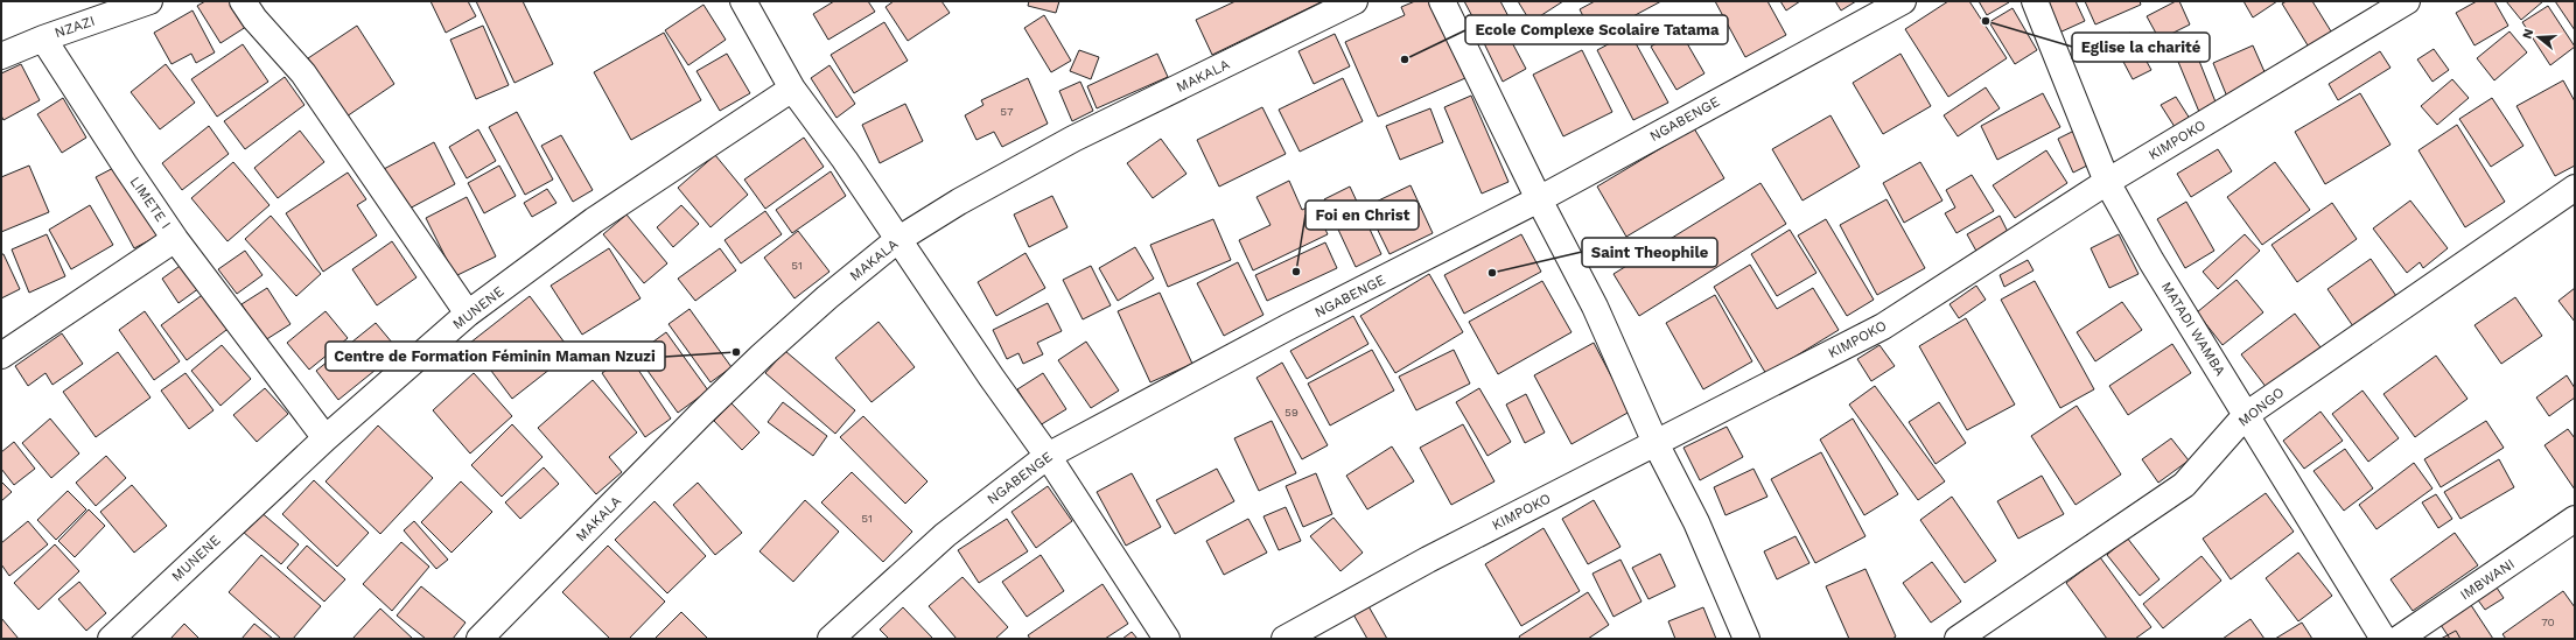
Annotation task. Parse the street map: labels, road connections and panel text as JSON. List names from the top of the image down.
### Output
{
  "streets": {
    "street": [
      "NZAZI",
      "MAKALA",
      "NGABENGE",
      "KIMPOKO",
      "LIMETE I",
      "MUNENE",
      "MATADI WAMBA",
      "MONGO",
      "IMBWANI"
    ]
  },
  "crossings": [
    ["NZAZI", "LIMETE I"],
    ["KIMPOKO", "MATADI WAMBA"],
    ["MATADI WAMBA", "MONGO"]
  ],
  "places": [
    "Eglise la charité",
    "Ecole Complexe Scolaire Tatama",
    "Foi en Christ",
    "Saint Theophile",
    "Centre de Formation Féminin Maman Nzuzi"
  ],
  "house_numbers": [
    "57",
    "51",
    "59",
    "51",
    "70"
  ],
  "north": "left"
}
